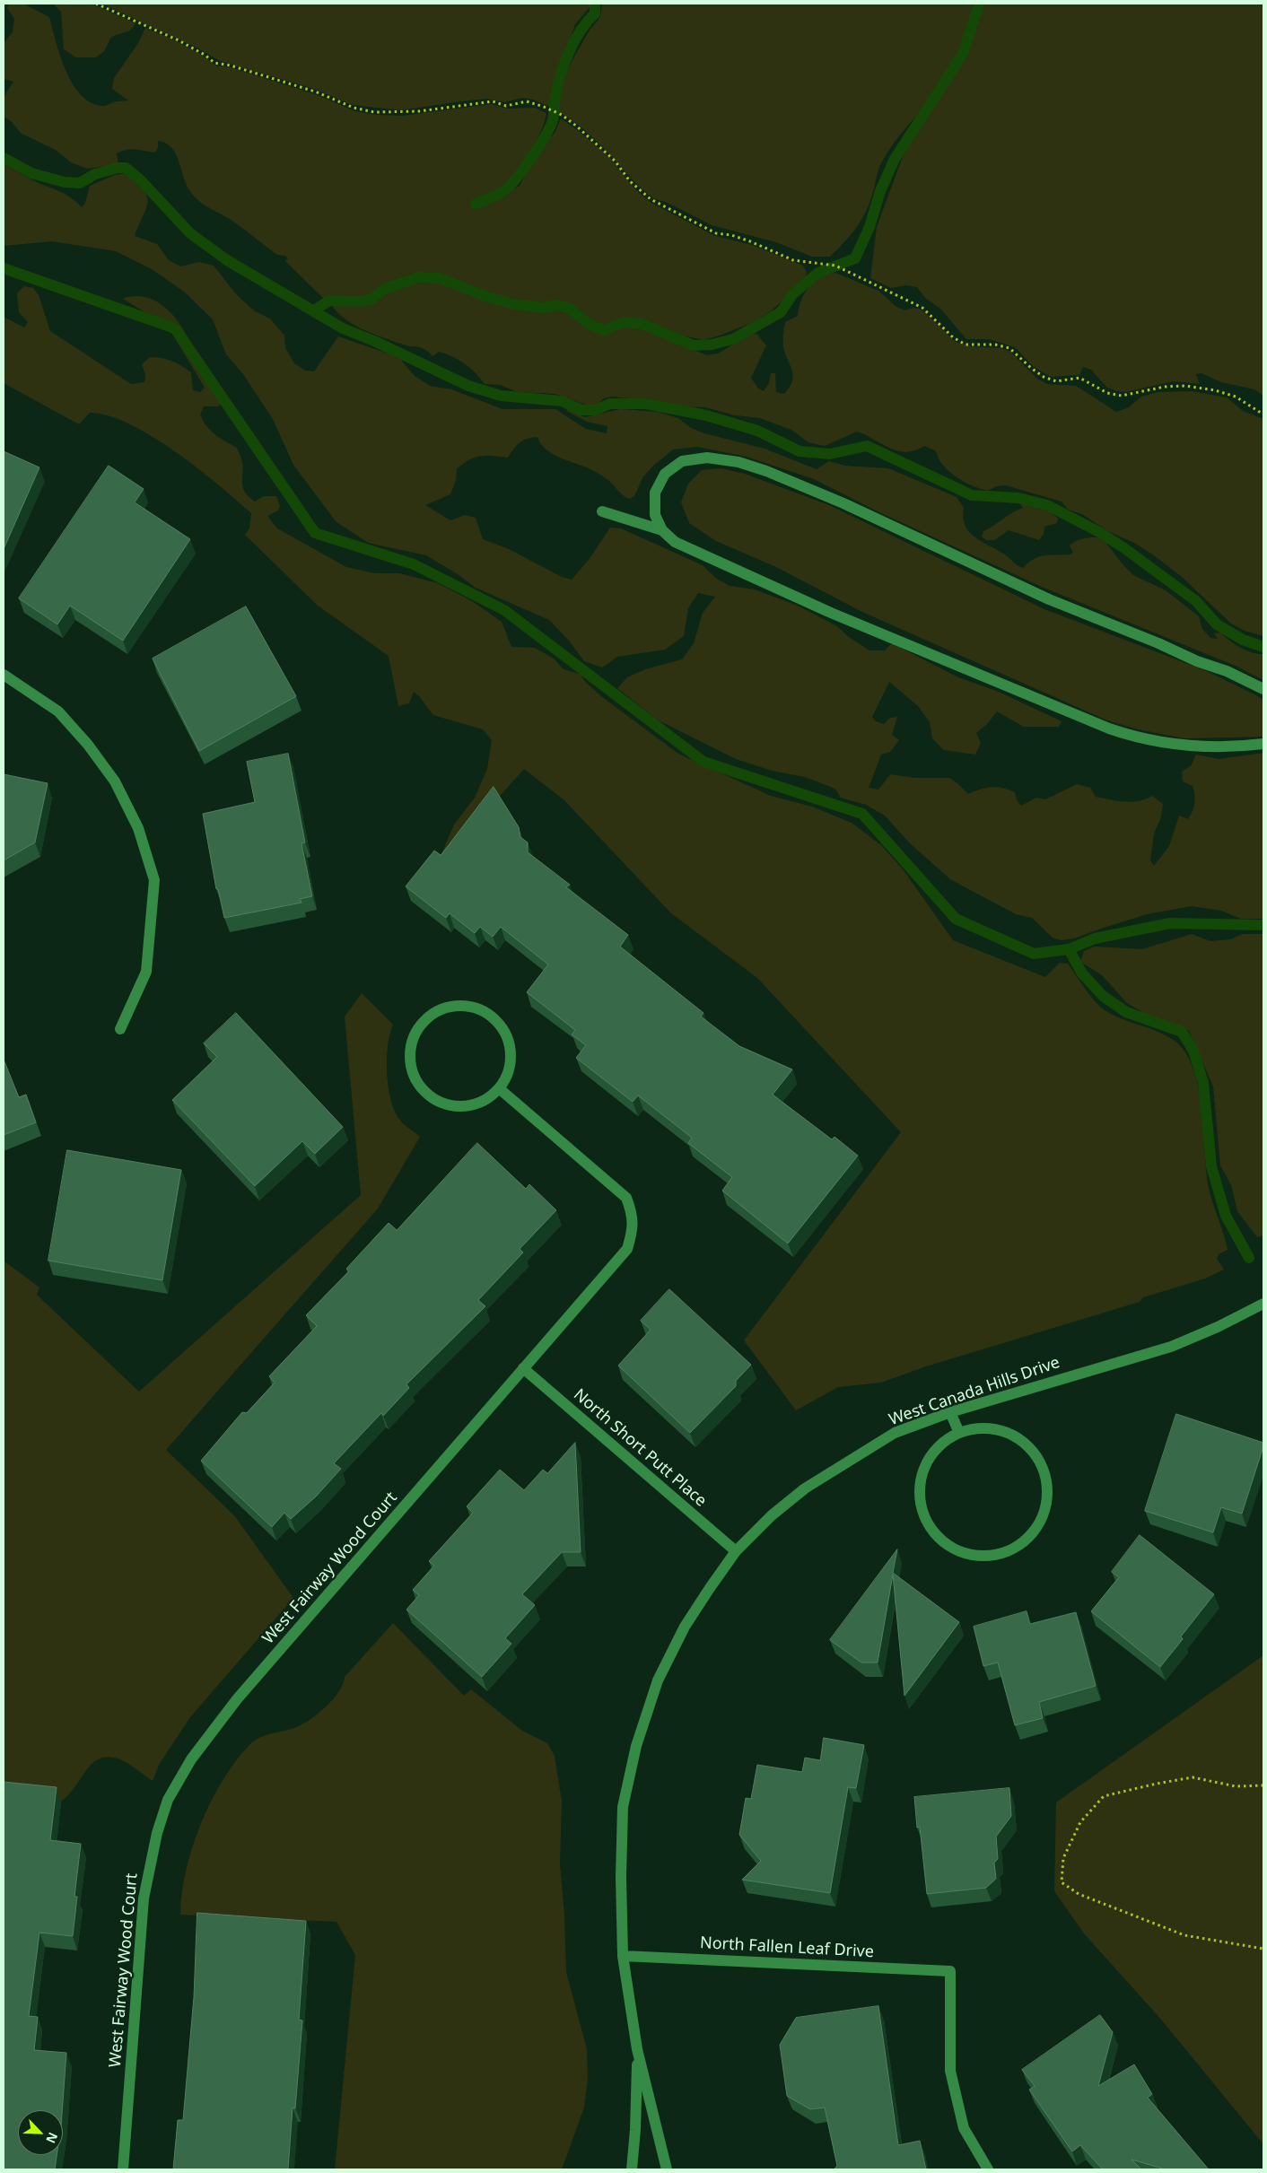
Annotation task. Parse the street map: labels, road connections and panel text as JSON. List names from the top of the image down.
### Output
{
  "streets": {
    "street": [
      "West Canada Hills Drive",
      "North Short Putt Place",
      "West Fairway Wood Court",
      "North Fallen Leaf Drive"
    ]
  },
  "crossings": [
    ["West Canada Hills Drive", "North Short Putt Place"],
    ["West Canada Hills Drive", "North Fallen Leaf Drive"],
    ["North Short Putt Place", "West Fairway Wood Court"]
  ],
  "north": "bottom right"
}
